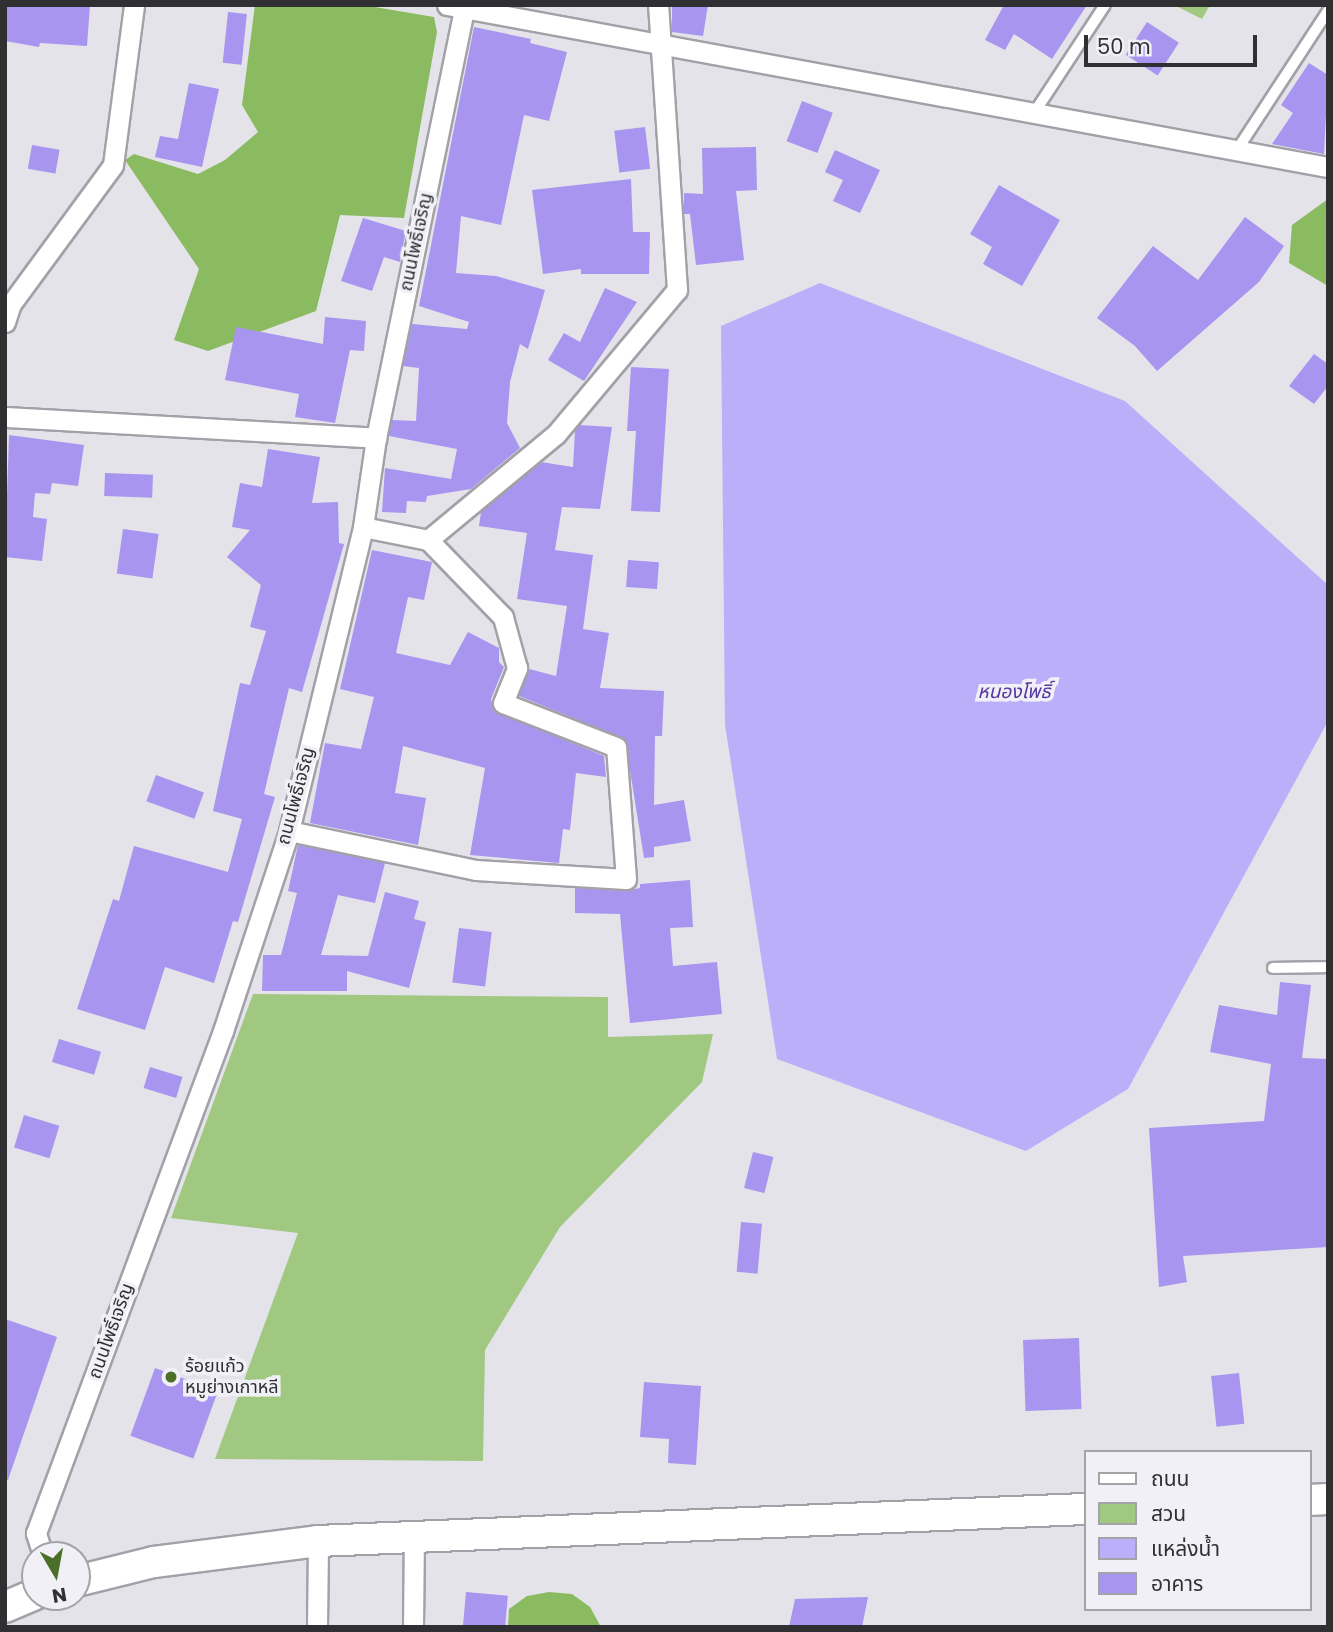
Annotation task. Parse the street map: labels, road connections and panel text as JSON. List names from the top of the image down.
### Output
{
  "streets": {
    "street": ["ถนนโพธิ์เจริญ"]
  },
  "water": ["หนองโพธิ์"],
  "places": ["ร้อยแก้ว หมูย่างเกาหลี"],
  "legend": [
    "ถนน",
    "สวน",
    "แหล่งน้ำ",
    "อาคาร"
  ],
  "scale_bar": "50 m",
  "north": "bottom"
}
